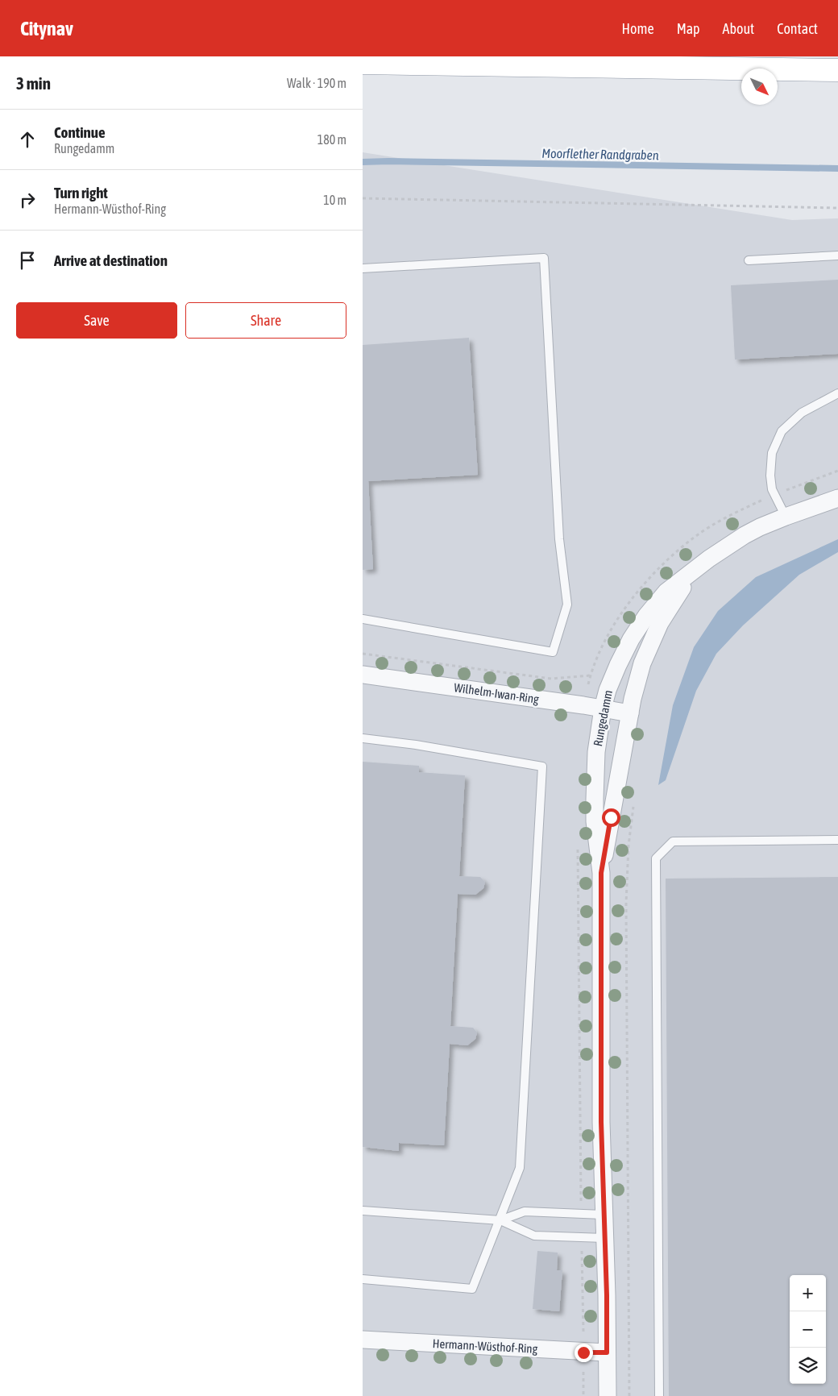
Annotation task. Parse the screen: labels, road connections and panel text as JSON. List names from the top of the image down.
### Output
{
  "streets": {
    "street": ["Wilhelm-Iwan-Ring", "Rungedamm", "Hermann-Wüsthof-Ring"]
  },
  "crossings": [
    ["Wilhelm-Iwan-Ring", "Rungedamm"],
    ["Rungedamm", "Hermann-Wüsthof-Ring"]
  ],
  "water": ["Moorflether Randgraben"],
  "north": "bottom right",
  "page": {
    "header": "Citynav",
    "nav": [
      "Home",
      "Map",
      "About",
      "Contact"
    ],
    "heading": ["3 min", "Walk · 190 m"],
    "list": [
      ["Continue", "Rungedamm", "180 m"],
      ["Turn right", "Hermann-Wüsthof-Ring", "10 m"],
      "Arrive at destination"
    ],
    "buttons": ["Save", "Share"],
    "map_buttons": ["+", "−"]
  }
}
